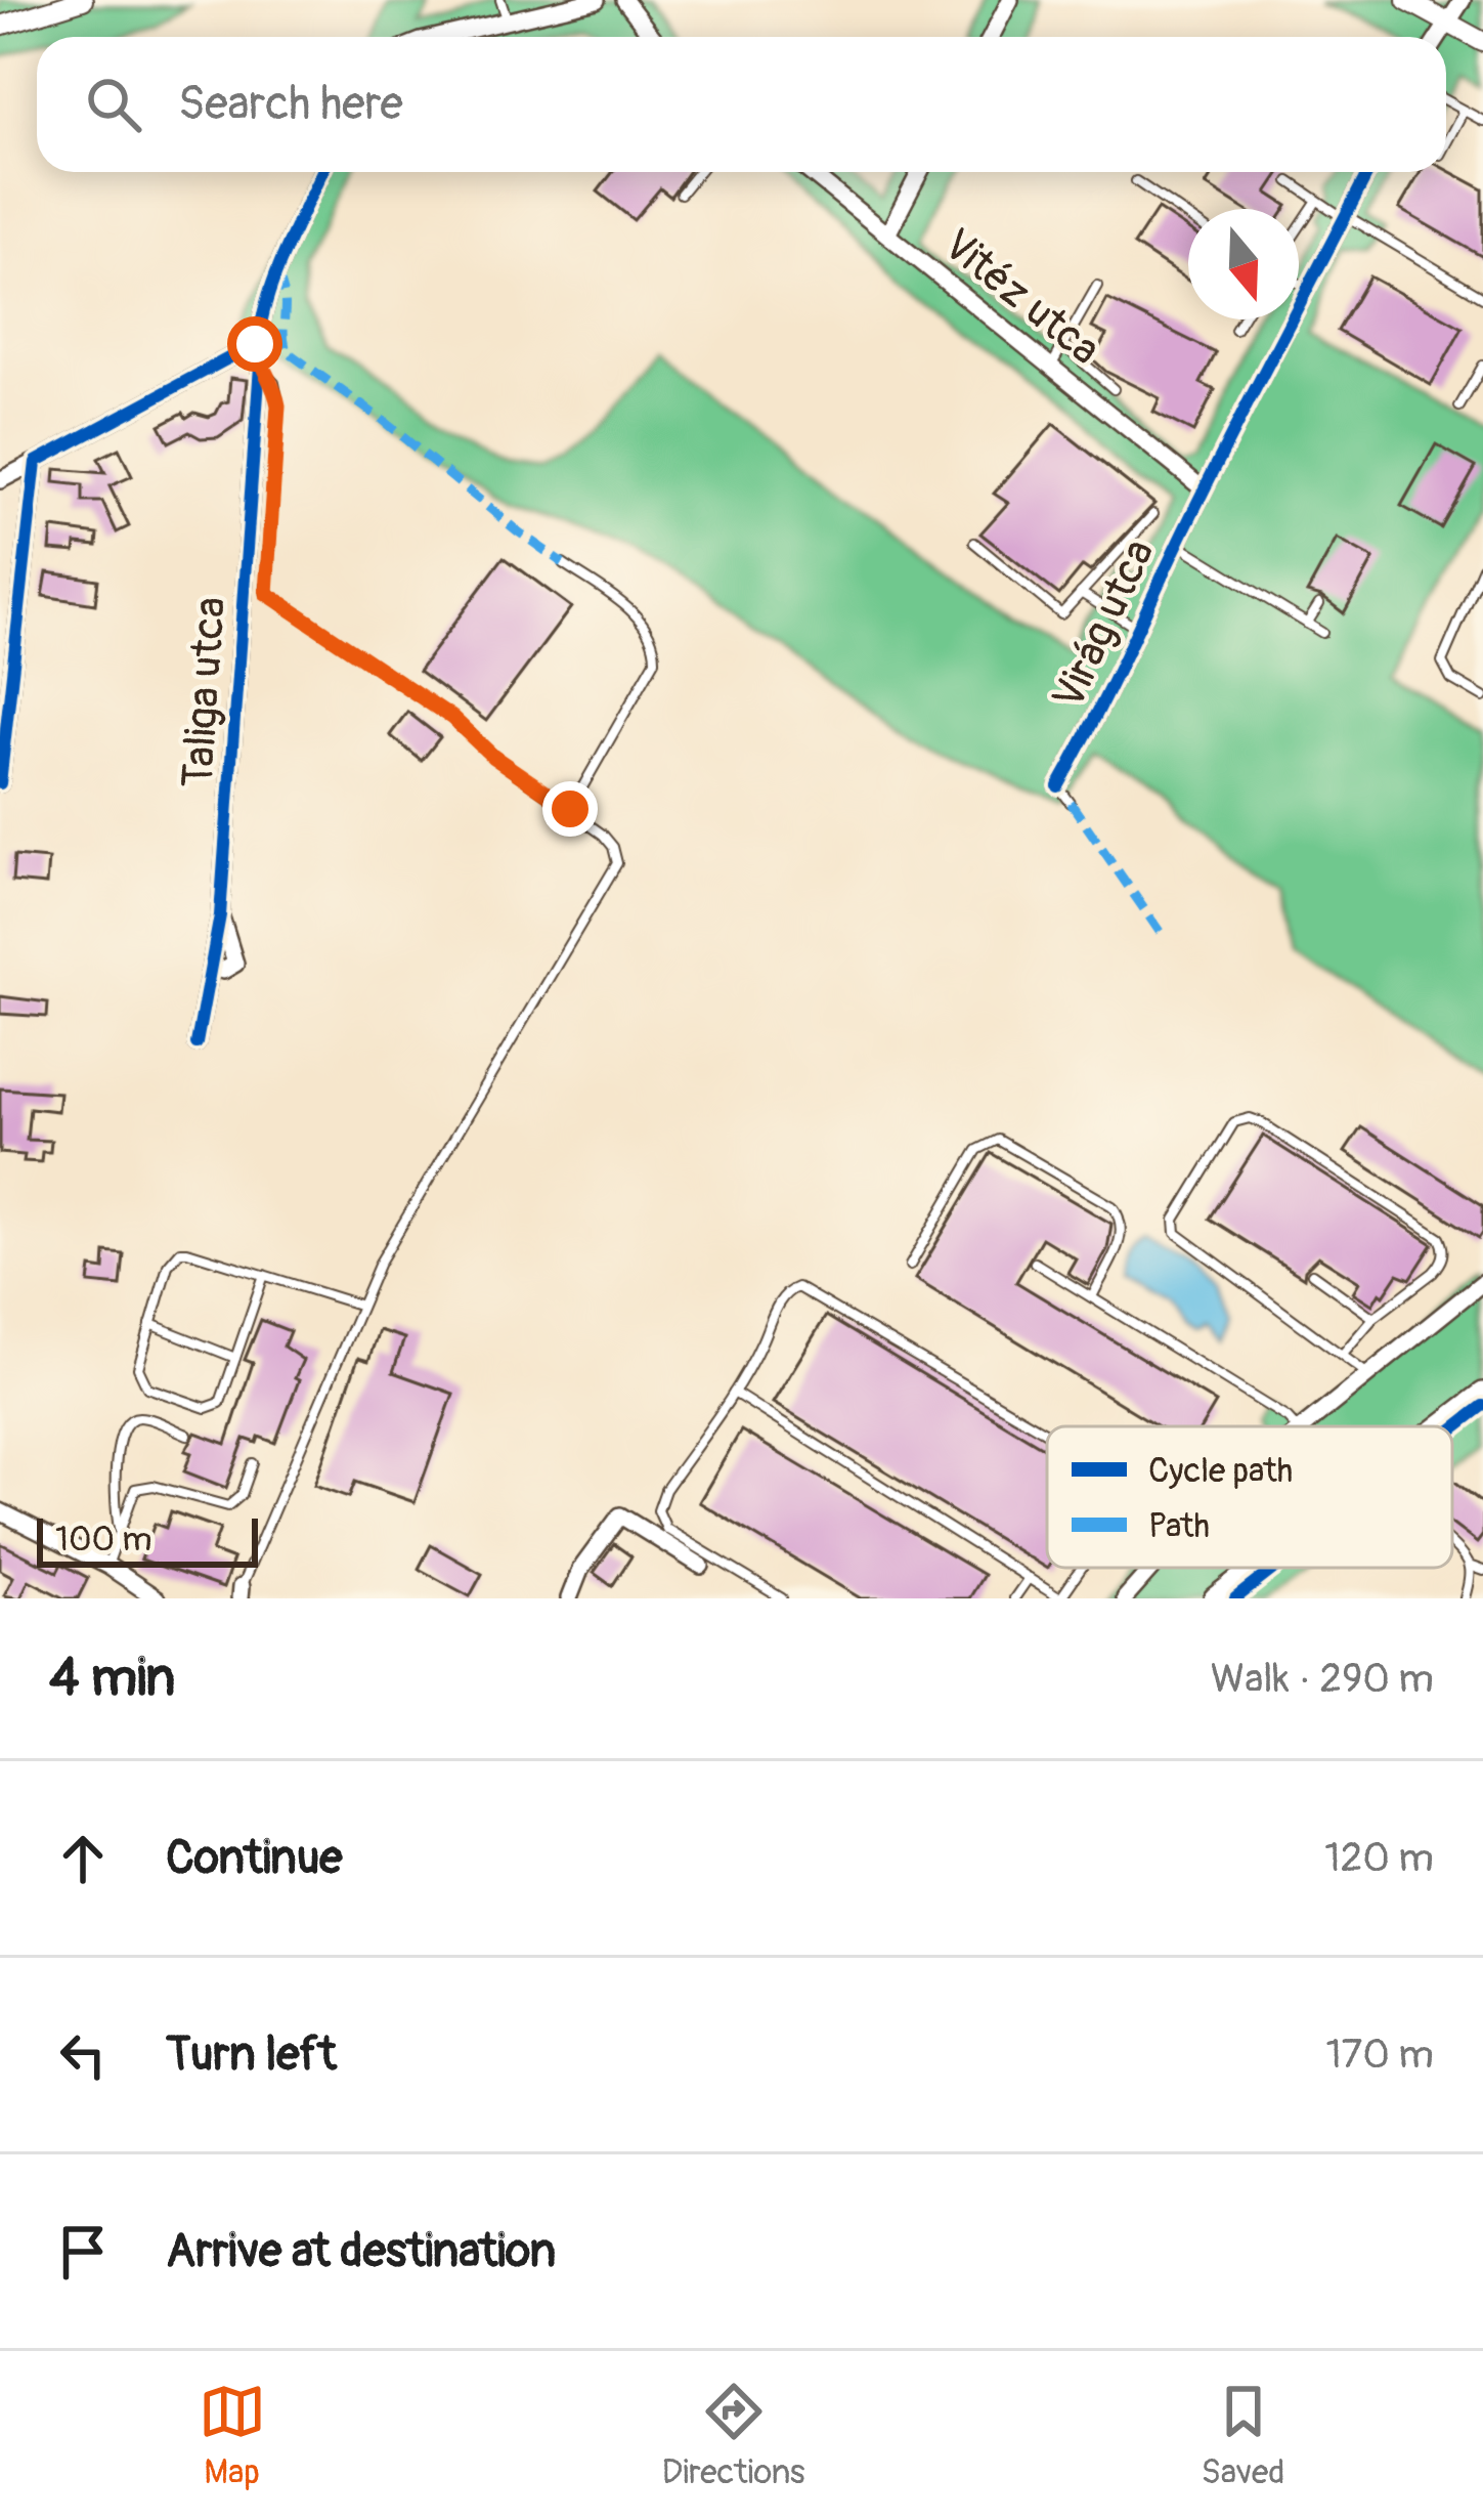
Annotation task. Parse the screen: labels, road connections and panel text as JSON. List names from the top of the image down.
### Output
{
  "streets": {
    "street": ["Vitéz utca", "Virág utca", "Taliga utca"]
  },
  "crossings": [
    ["Vitéz utca", "Virág utca"]
  ],
  "legend": ["Cycle path", "Path"],
  "scale_bar": "100 m",
  "north": "bottom",
  "page": {
    "search": "Search here",
    "scale": "100 m",
    "heading": ["4 min", "Walk · 290 m"],
    "list": [
      ["Continue", "120 m"],
      ["Turn left", "170 m"],
      "Arrive at destination"
    ],
    "nav": ["Map", "Directions", "Saved"]
  }
}
